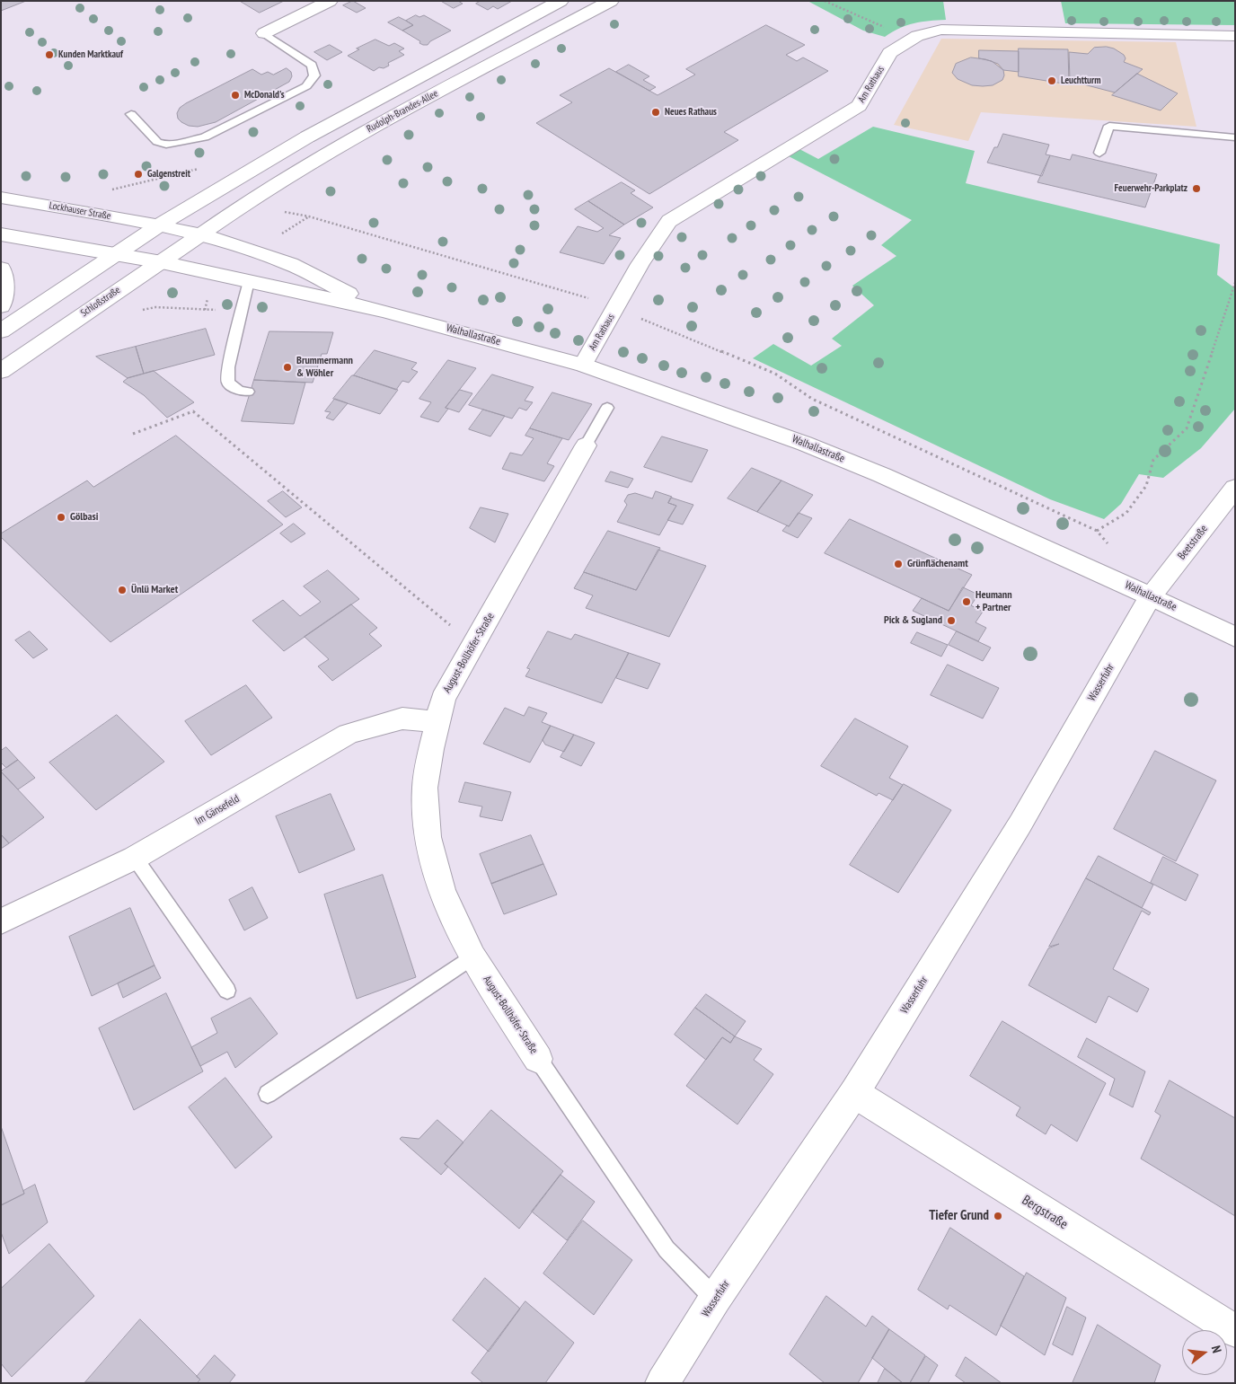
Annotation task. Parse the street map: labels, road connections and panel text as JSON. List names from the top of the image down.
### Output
{
  "streets": {
    "main road": [
      "Am Rathaus",
      "Rudolph-Brandes-Allee",
      "Lockhauser Straße",
      "Schloßstraße",
      "Walhallastraße",
      "Beetstraße",
      "August-Bollhöfer-Straße",
      "Wasserfuhr",
      "Im Gänsefeld",
      "Bergstraße"
    ]
  },
  "crossings": [
    ["Am Rathaus", "Walhallastraße"],
    ["Rudolph-Brandes-Allee", "Lockhauser Straße"],
    ["Rudolph-Brandes-Allee", "Schloßstraße"],
    ["Rudolph-Brandes-Allee", "Walhallastraße"],
    ["Lockhauser Straße", "Walhallastraße"],
    ["Schloßstraße", "Walhallastraße"],
    ["Walhallastraße", "Beetstraße"],
    ["Walhallastraße", "Wasserfuhr"],
    ["Beetstraße", "Wasserfuhr"],
    ["August-Bollhöfer-Straße", "Im Gänsefeld"],
    ["Wasserfuhr", "Bergstraße"]
  ],
  "places": [
    "Kunden Marktkauf",
    "Leuchtturm",
    "McDonald's",
    "Neues Rathaus",
    "Galgenstreit",
    "Feuerwehr-Parkplatz",
    "Brummermann & Wöhler",
    "Gölbasi",
    "Grünflächenamt",
    "Ünlü Market",
    "Heumann + Partner",
    "Pick & Sugland",
    "Tiefer Grund"
  ],
  "north": "right"
}
